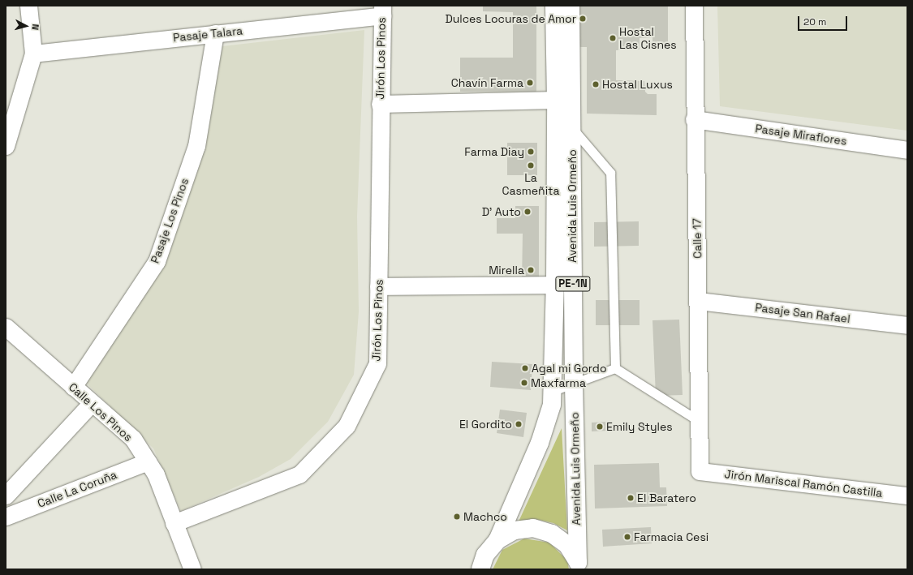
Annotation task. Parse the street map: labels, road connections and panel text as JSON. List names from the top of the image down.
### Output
{
  "streets": {
    "highway": ["Avenida Luis Ormeño", "PE-1N"],
    "street": [
      "Pasaje Talara",
      "Jirón Los Pinos",
      "Pasaje Miraflores",
      "Pasaje Los Pinos",
      "Calle 17",
      "Pasaje San Rafael",
      "Calle Los Pinos",
      "Jirón Mariscal Ramón Castilla",
      "Calle La Coruña"
    ]
  },
  "crossings": [
    ["Pasaje Talara", "Jirón Los Pinos"],
    ["Pasaje Talara", "Pasaje Los Pinos"],
    ["Jirón Los Pinos", "Calle Los Pinos"],
    ["Pasaje Miraflores", "Calle 17"],
    ["Avenida Luis Ormeño", "PE-1N"],
    ["Pasaje Los Pinos", "Calle Los Pinos"],
    ["Calle 17", "Pasaje San Rafael"],
    ["Calle 17", "Jirón Mariscal Ramón Castilla"],
    ["Calle Los Pinos", "Calle La Coruña"]
  ],
  "places": [
    "Dulces Locuras de Amor",
    "Hostal Las Cisnes",
    "Chavín Farma",
    "Hostal Luxus",
    "Farma Diay",
    "La Casmeñita",
    "D' Auto",
    "Mirella",
    "Agal mi Gordo",
    "Maxfarma",
    "El Gordito",
    "Emily Styles",
    "El Baratero",
    "Machco",
    "Farmacia Cesi"
  ],
  "scale_bar": "20 m",
  "north": "right"
}
